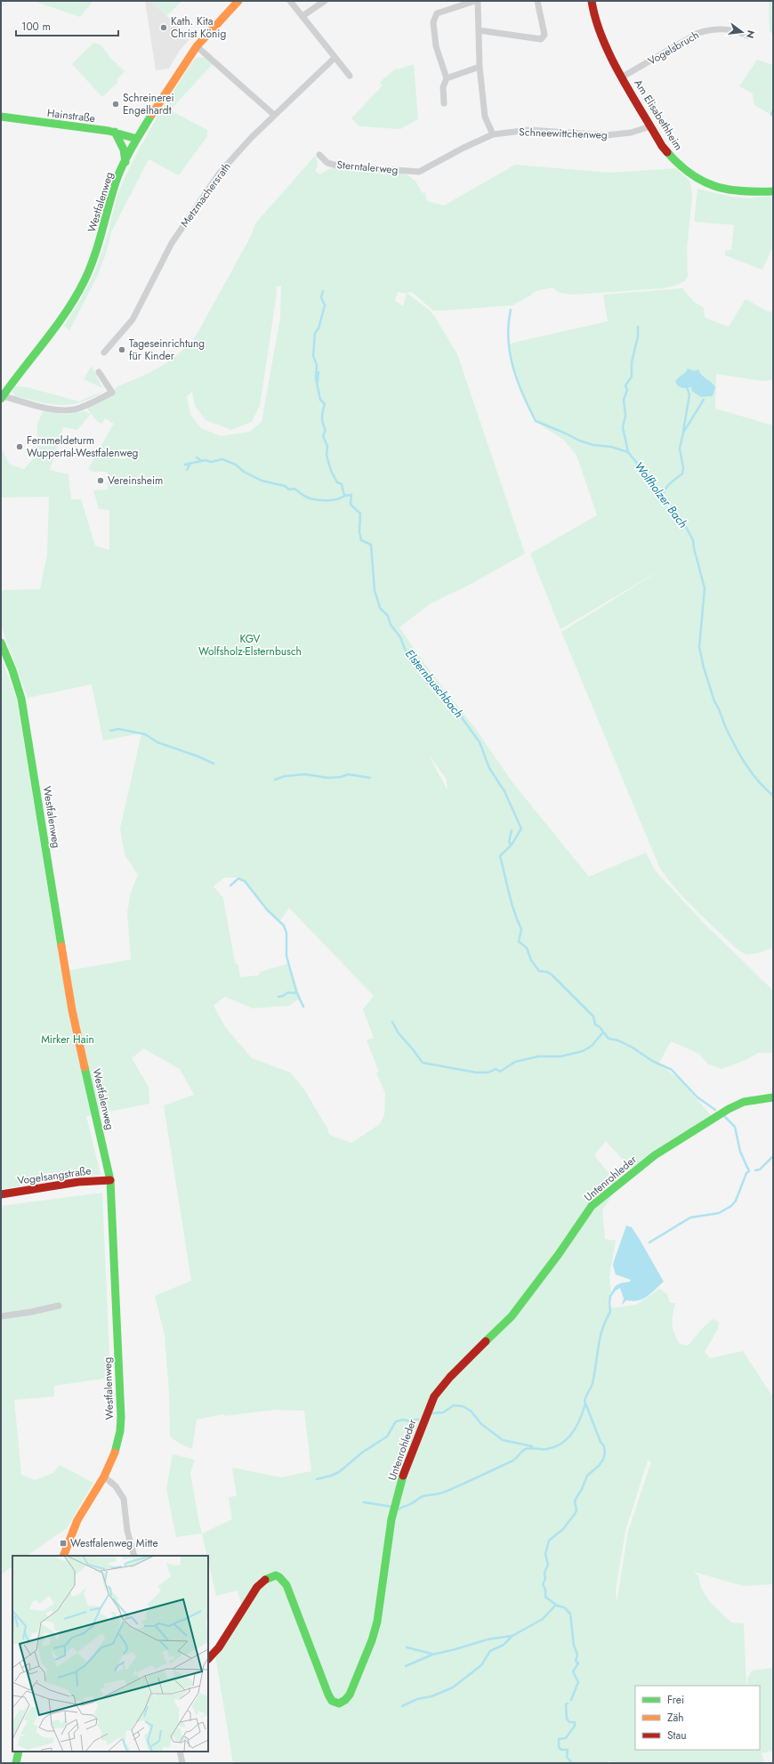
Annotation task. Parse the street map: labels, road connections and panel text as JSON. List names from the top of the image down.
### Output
{
  "streets": {
    "street": [
      "Vogelsbruch",
      "Am Elisabethheim",
      "Hainstraße",
      "Schneewittchenweg",
      "Sterntalerweg",
      "Metzmachersrath",
      "Westfalenweg",
      "Vogelsangstraße",
      "Untenrohleder"
    ]
  },
  "crossings": [
    ["Vogelsbruch", "Am Elisabethheim"],
    ["Am Elisabethheim", "Schneewittchenweg"],
    ["Hainstraße", "Westfalenweg"],
    ["Schneewittchenweg", "Sterntalerweg"],
    ["Westfalenweg", "Vogelsangstraße"]
  ],
  "water": ["Wolfholzer Bach", "Elsternbuschbach"],
  "parks": ["KGV Wolfsholz-Elsternbusch", "Mirker Hain"],
  "places": {
    "other": [
      "Kath. Kita Christ König",
      "Schreinerei Engelhardt",
      "Tageseinrichtung für Kinder",
      "Fernmeldeturm Wuppertal-Westfalenweg",
      "Vereinsheim"
    ],
    "transit": ["Westfalenweg Mitte"]
  },
  "legend": ["Frei", "Zäh", "Stau"],
  "scale_bar": "100 m",
  "north": "right"
}
